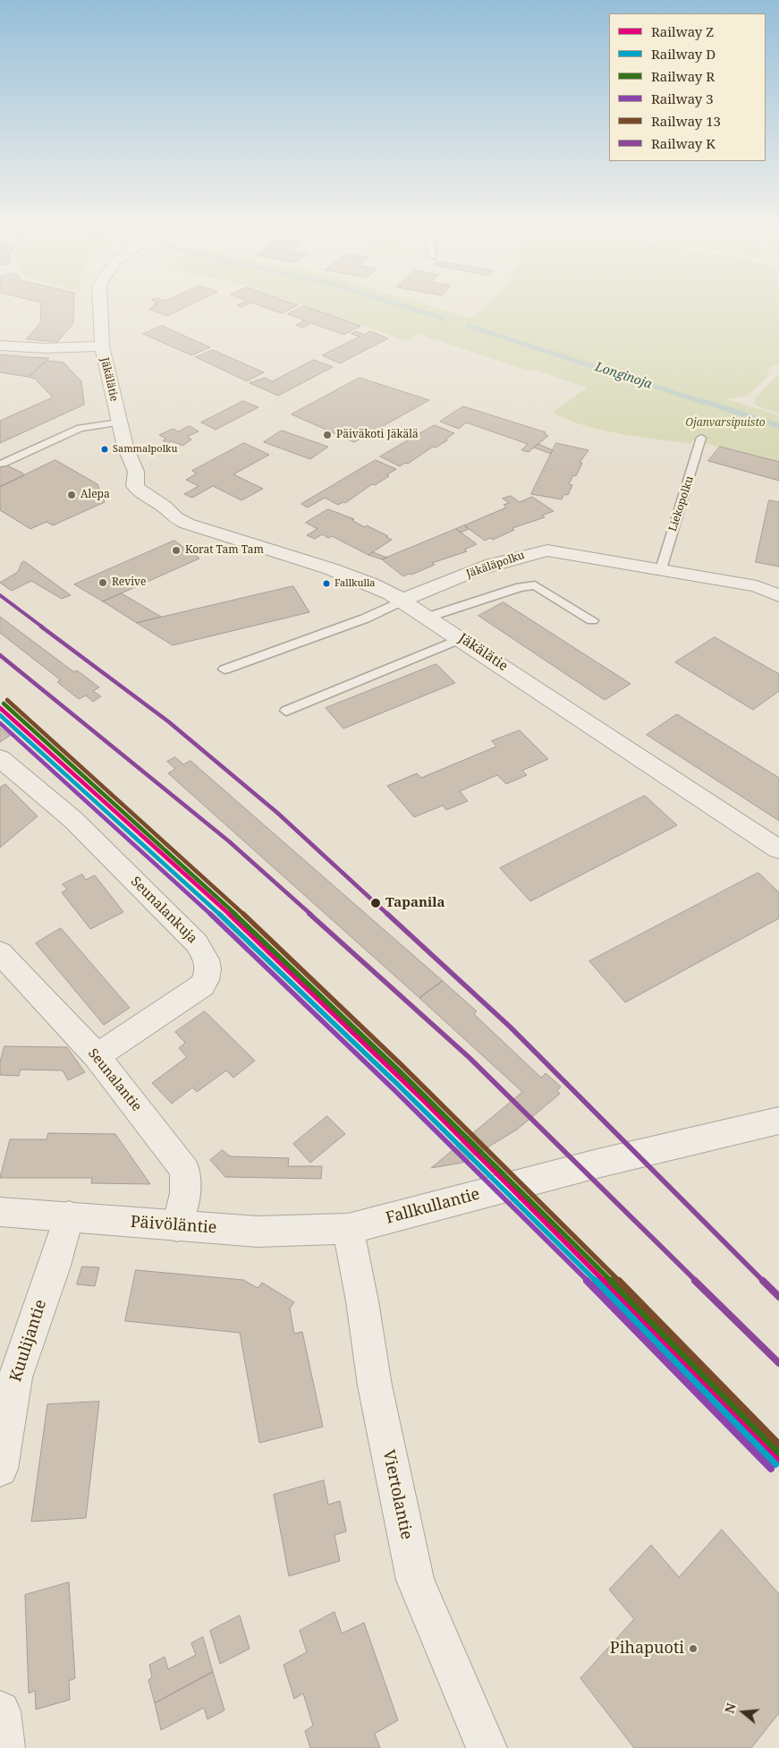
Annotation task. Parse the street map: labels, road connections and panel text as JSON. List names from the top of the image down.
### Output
{
  "streets": {
    "street": [
      "Jäkälätie",
      "Jäkäläpolku",
      "Seunalankuja",
      "Seunalantie",
      "Fallkullantie",
      "Päivöläntie",
      "Kuulijantie",
      "Viertolantie"
    ],
    "lane": ["Liekopolku"]
  },
  "crossings": [
    ["Jäkälätie", "Jäkäläpolku"],
    ["Liekopolku", "Jäkäläpolku"],
    ["Seunalankuja", "Seunalantie"],
    ["Seunalantie", "Päivöläntie"],
    ["Fallkullantie", "Päivöläntie"],
    ["Fallkullantie", "Viertolantie"],
    ["Päivöläntie", "Kuulijantie"],
    ["Päivöläntie", "Viertolantie"]
  ],
  "water": ["Longinoja"],
  "parks": ["Ojanvarsipuisto"],
  "places": [
    "Päiväkoti Jäkälä",
    "Sammalpolku",
    "Alepa",
    "Korat Tam Tam",
    "Revive",
    "Fallkulla",
    "Tapanila",
    "Pihapuoti"
  ],
  "lines": [
    "rail line K",
    "rail line 13",
    "rail line R",
    "rail line Z",
    "rail line D",
    "rail line 3"
  ],
  "legend": [
    "Railway Z",
    "Railway D",
    "Railway R",
    "Railway 3",
    "Railway 13",
    "Railway K"
  ],
  "north": "left"
}
